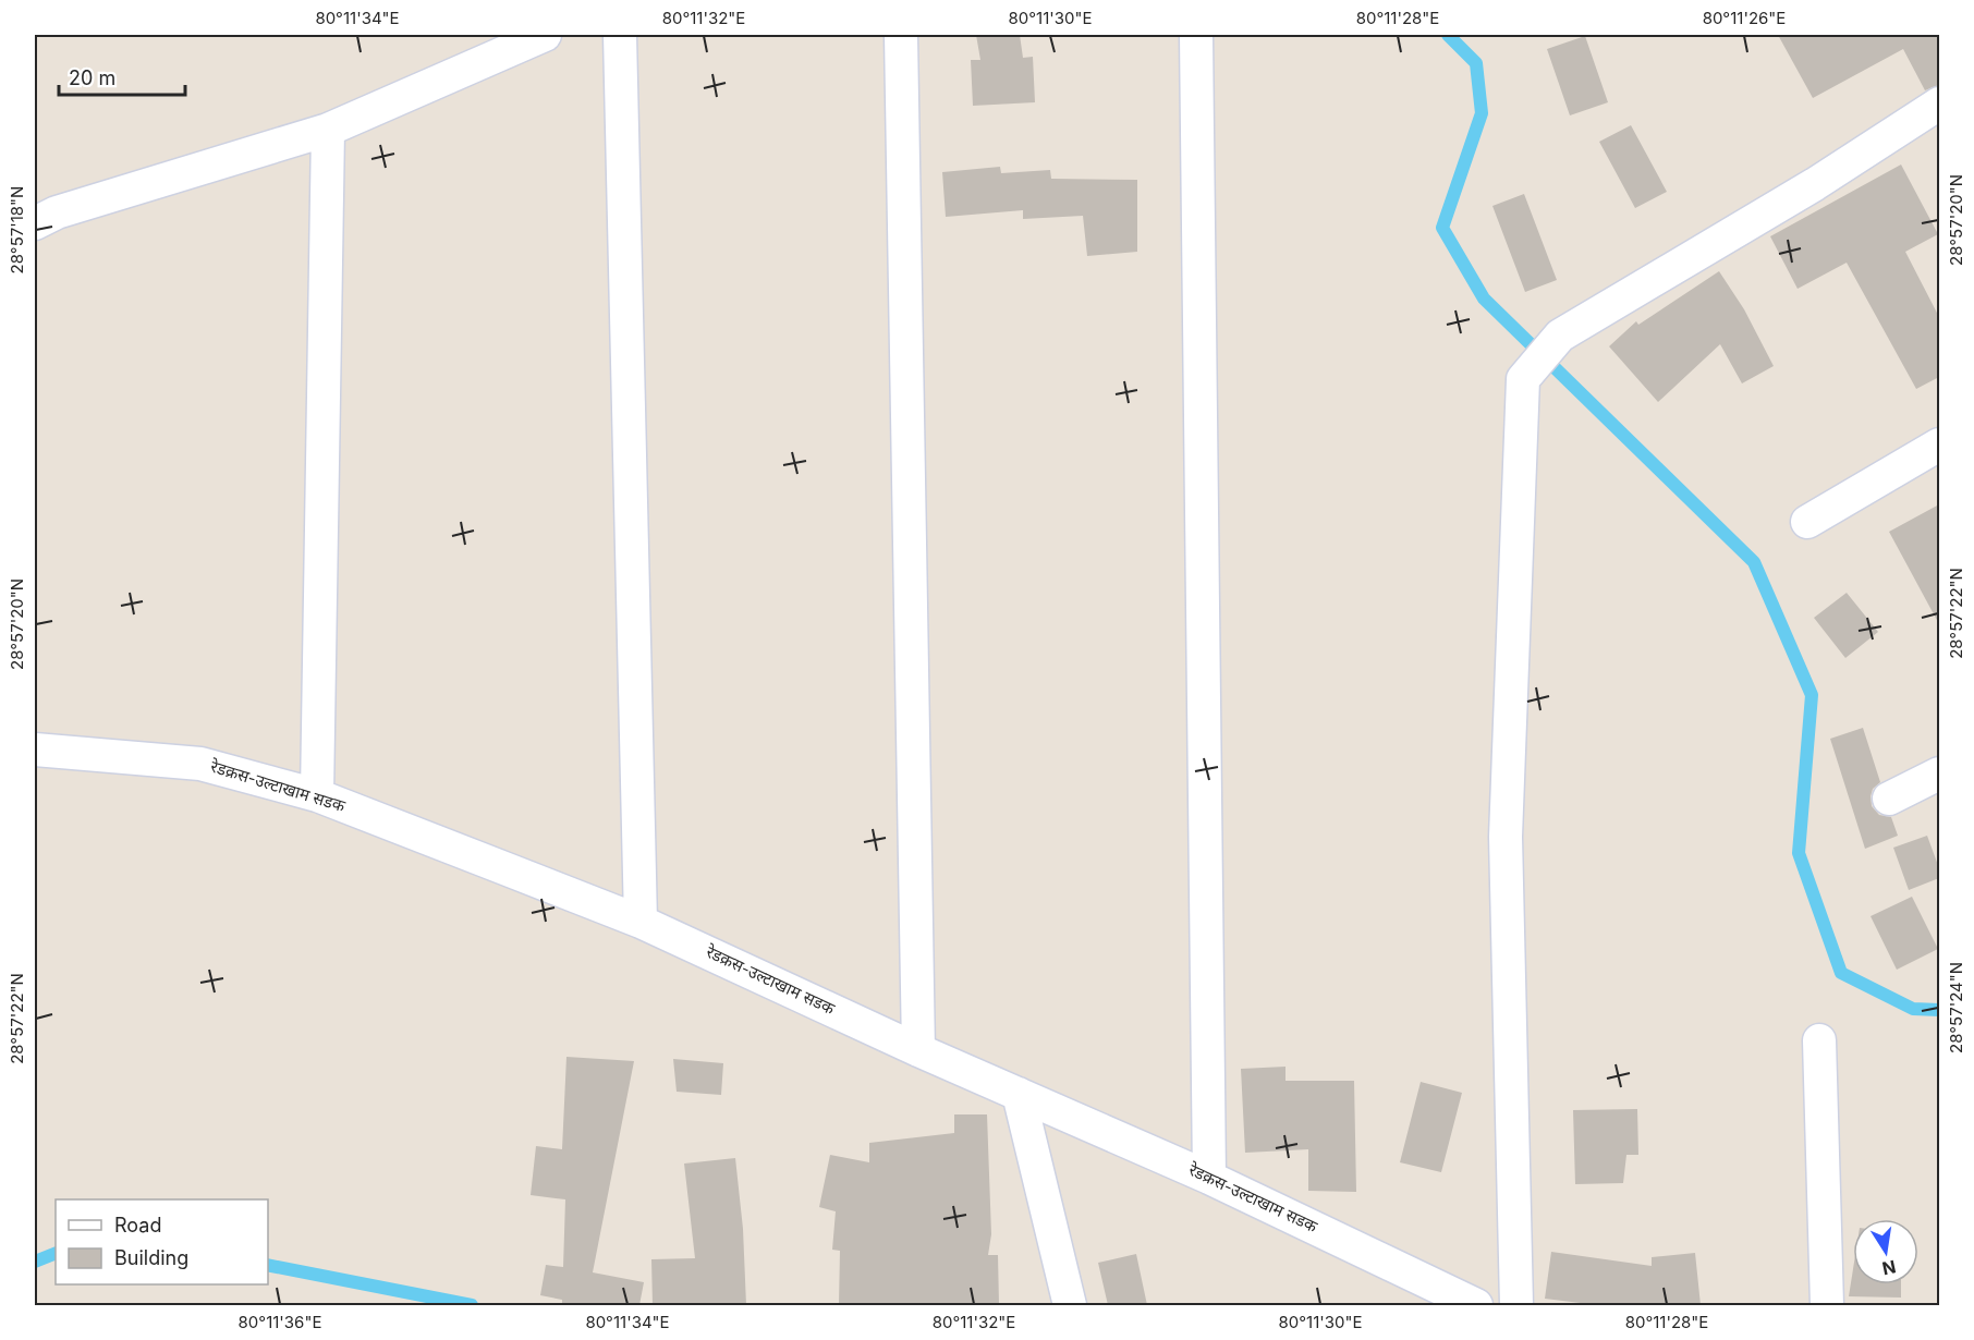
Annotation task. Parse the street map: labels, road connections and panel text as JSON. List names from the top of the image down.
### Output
{
  "streets": {
    "street": ["रेडक्रस-उल्टाखाम सडक"]
  },
  "legend": ["Road", "Building"],
  "scale_bar": "20 m",
  "north": "bottom",
  "coordinates": [
    "80°11'34\"E",
    "80°11'32\"E",
    "80°11'30\"E",
    "80°11'28\"E",
    "80°11'26\"E",
    "28°57'20\"N",
    "28°57'18\"N",
    "28°57'22\"N",
    "28°57'24\"N",
    "80°11'36\"E"
  ]
}
